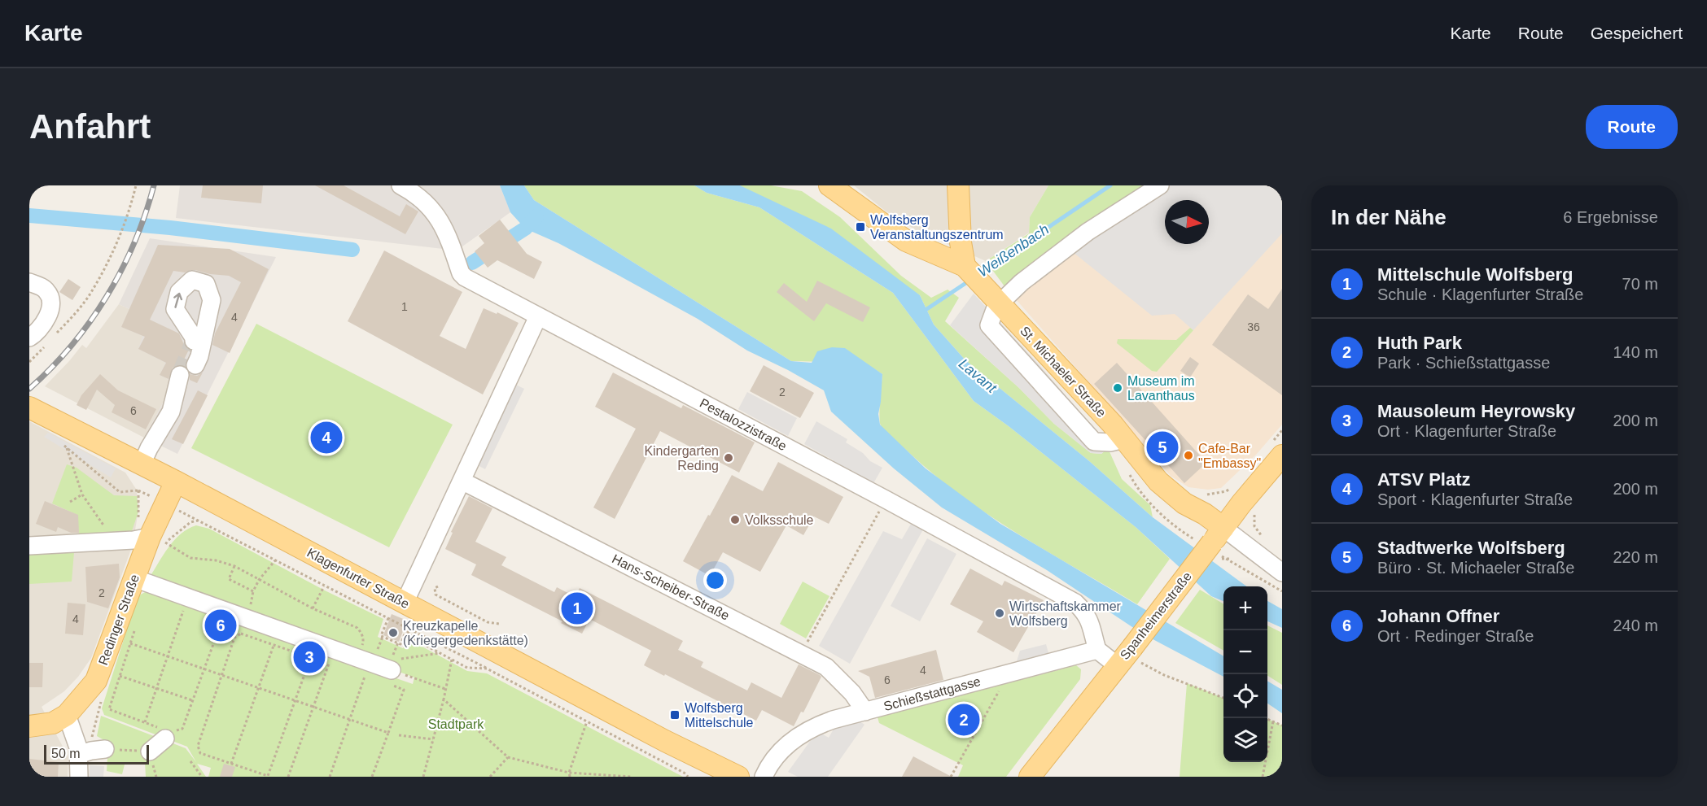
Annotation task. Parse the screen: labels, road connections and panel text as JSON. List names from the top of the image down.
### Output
{
  "streets": {
    "main road": [
      "St. Michaeler Straße",
      "Klagenfurter Straße",
      "Spanheimerstraße",
      "Redinger Straße"
    ],
    "street": ["Pestalozzistraße", "Hans-Scheiber-Straße", "Schießstattgasse"]
  },
  "crossings": [
    ["St. Michaeler Straße", "Spanheimerstraße"],
    ["Pestalozzistraße", "Schießstattgasse"],
    ["Klagenfurter Straße", "Redinger Straße"],
    ["Hans-Scheiber-Straße", "Schießstattgasse"]
  ],
  "water": ["Weißenbach", "Lavant"],
  "parks": ["Stadtpark"],
  "places": {
    "transit": ["Wolfsberg Veranstaltungszentrum", "Wolfsberg Mittelschule"],
    "other": [
      "Museum im Lavanthaus",
      "Cafe-Bar \"Embassy\"",
      "Kindergarten Reding",
      "Volksschule",
      "Wirtschaftskammer Wolfsberg",
      "Kreuzkapelle (Kriegergedenkstätte)"
    ]
  },
  "house_numbers": [
    "1",
    "4",
    "36",
    "2",
    "6",
    "2",
    "4",
    "4",
    "6"
  ],
  "scale_bar": "50 m",
  "north": "right",
  "page": {
    "header": "Karte",
    "nav": ["Karte", "Route", "Gespeichert"],
    "buttons": "Route",
    "title": "Anfahrt",
    "heading": ["In der Nähe", "6 Ergebnisse"],
    "list": [
      {
        "mark": "1",
        "name": "Mittelschule Wolfsberg",
        "note": "Schule · Klagenfurter Straße",
        "value": "70 m"
      },
      {
        "mark": "2",
        "name": "Huth Park",
        "note": "Park · Schießstattgasse",
        "value": "140 m"
      },
      {
        "mark": "3",
        "name": "Mausoleum Heyrowsky",
        "note": "Ort · Klagenfurter Straße",
        "value": "200 m"
      },
      {
        "mark": "4",
        "name": "ATSV Platz",
        "note": "Sport · Klagenfurter Straße",
        "value": "200 m"
      },
      {
        "mark": "5",
        "name": "Stadtwerke Wolfsberg",
        "note": "Büro · St. Michaeler Straße",
        "value": "220 m"
      },
      {
        "mark": "6",
        "name": "Johann Offner",
        "note": "Ort · Redinger Straße",
        "value": "240 m"
      }
    ],
    "pins": [
      "4",
      "5",
      "1",
      "6",
      "3",
      "2"
    ],
    "map_buttons": ["+", "−"],
    "scale": "50 m"
  }
}
